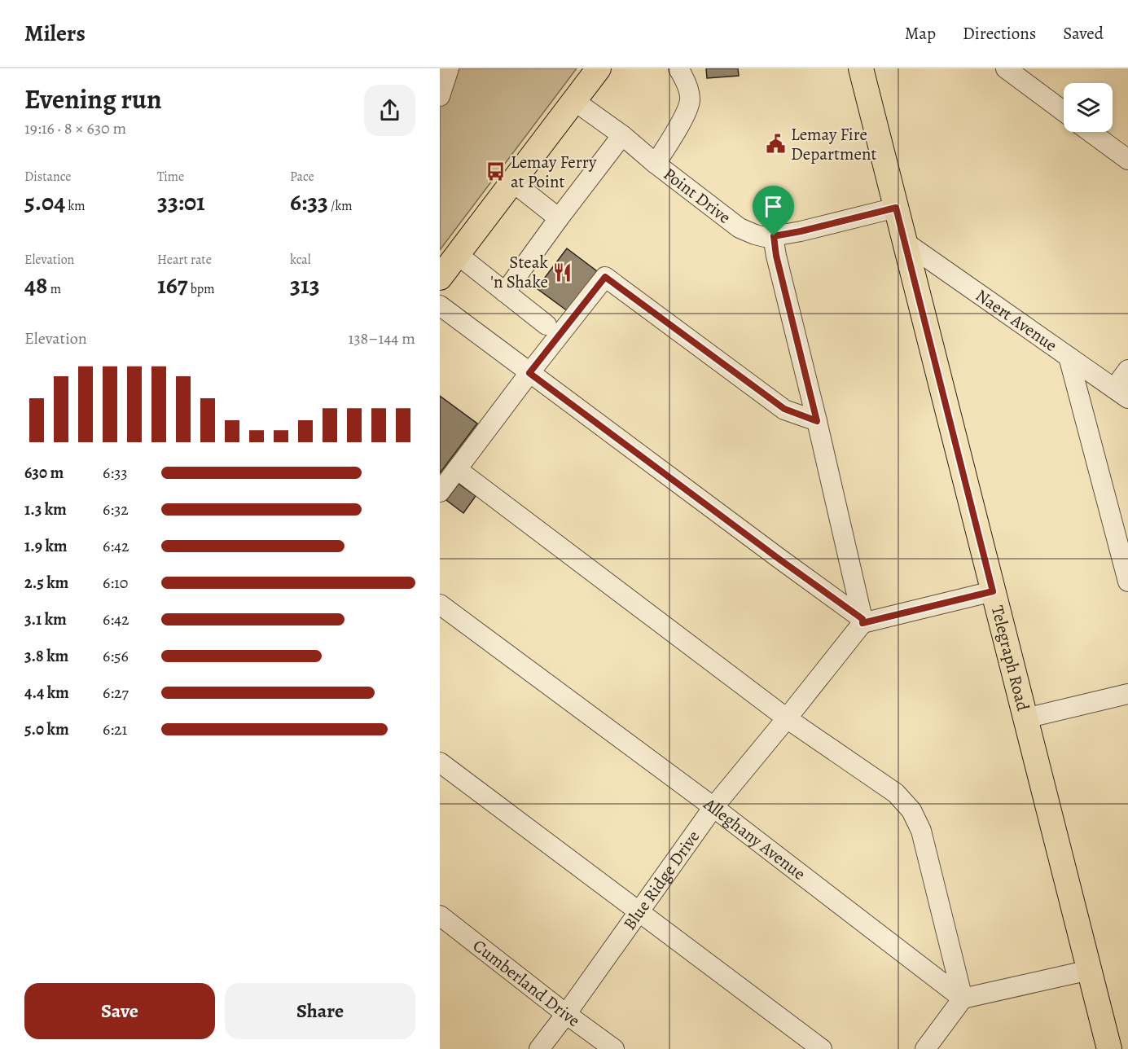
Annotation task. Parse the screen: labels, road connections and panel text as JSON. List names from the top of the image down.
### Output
{
  "streets": {
    "main road": ["Telegraph Road"],
    "street": [
      "Point Drive",
      "Naert Avenue",
      "Alleghany Avenue",
      "Blue Ridge Drive",
      "Cumberland Drive"
    ]
  },
  "crossings": [
    ["Point Drive", "Telegraph Road"],
    ["Naert Avenue", "Telegraph Road"],
    ["Alleghany Avenue", "Blue Ridge Drive"],
    ["Blue Ridge Drive", "Cumberland Drive"]
  ],
  "places": {
    "public building": ["Lemay Fire Department"],
    "bus stop": ["Lemay Ferry at Point"],
    "restaurant": ["Steak 'n Shake"]
  },
  "page": {
    "header": "Milers",
    "nav": ["Map", "Directions", "Saved"],
    "heading": ["Evening run", "19:16 · 8 × 630 m"],
    "stats": [
      ["Distance", "5.04 km"],
      ["Time", "33:01"],
      ["Pace", "6:33 /km"],
      ["Elevation", "48 m"],
      ["Heart rate", "167 bpm"],
      ["kcal", "313"]
    ],
    "chart": ["Elevation", "138–144 m"],
    "list": [
      {
        "name": "630 m",
        "note": "6:33"
      },
      {
        "name": "1.3 km",
        "note": "6:32"
      },
      {
        "name": "1.9 km",
        "note": "6:42"
      },
      {
        "name": "2.5 km",
        "note": "6:10"
      },
      {
        "name": "3.1 km",
        "note": "6:42"
      },
      {
        "name": "3.8 km",
        "note": "6:56"
      },
      {
        "name": "4.4 km",
        "note": "6:27"
      },
      {
        "name": "5.0 km",
        "note": "6:21"
      }
    ],
    "buttons": ["Save", "Share"]
  }
}
